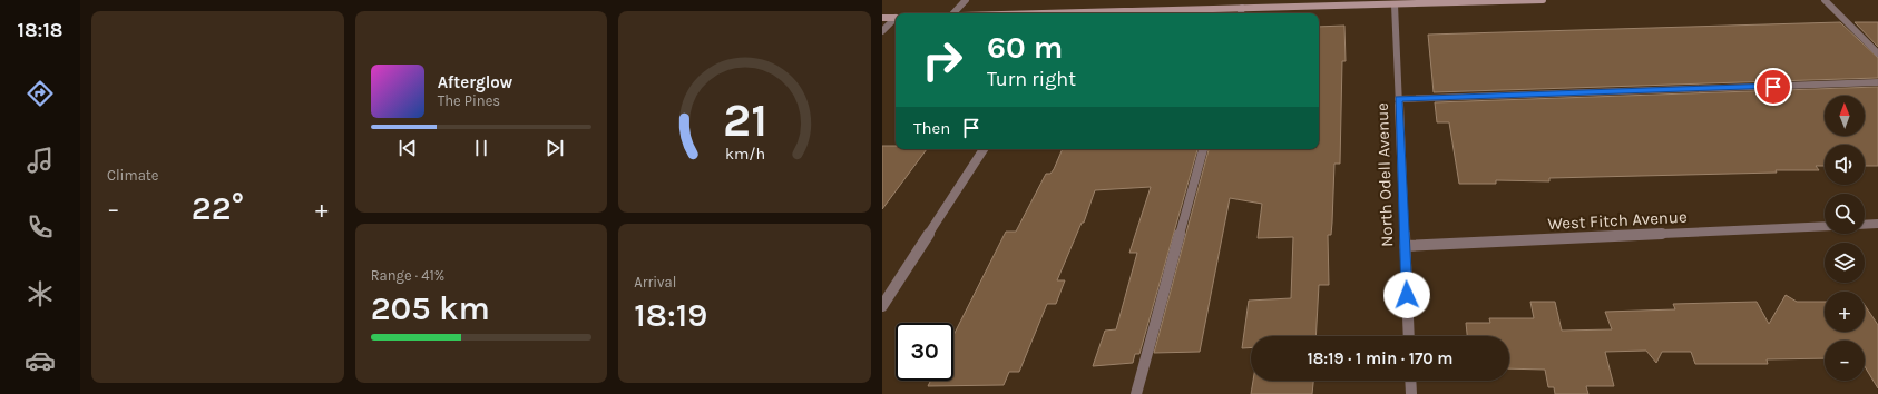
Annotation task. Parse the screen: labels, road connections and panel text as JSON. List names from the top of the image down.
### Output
{
  "streets": {
    "street": ["North Odell Avenue", "West Fitch Avenue"]
  },
  "crossings": [
    ["North Odell Avenue", "West Fitch Avenue"]
  ],
  "north": "top",
  "page": {
    "tabs": "18:18",
    "tile": [
      "Climate",
      ["Range · 41%", "205 km"],
      ["Arrival", "18:19"]
    ],
    "turn": ["60 m", "Turn right"],
    "song": ["Afterglow", "The Pines"],
    "map_buttons": ["+", "−"],
    "then": "Then",
    "heat": ["−", "22°", "+"],
    "limit": "30",
    "trip": "18:19 · 1 min · 170 m",
    "gauge": ["21", "km/h"]
  }
}
